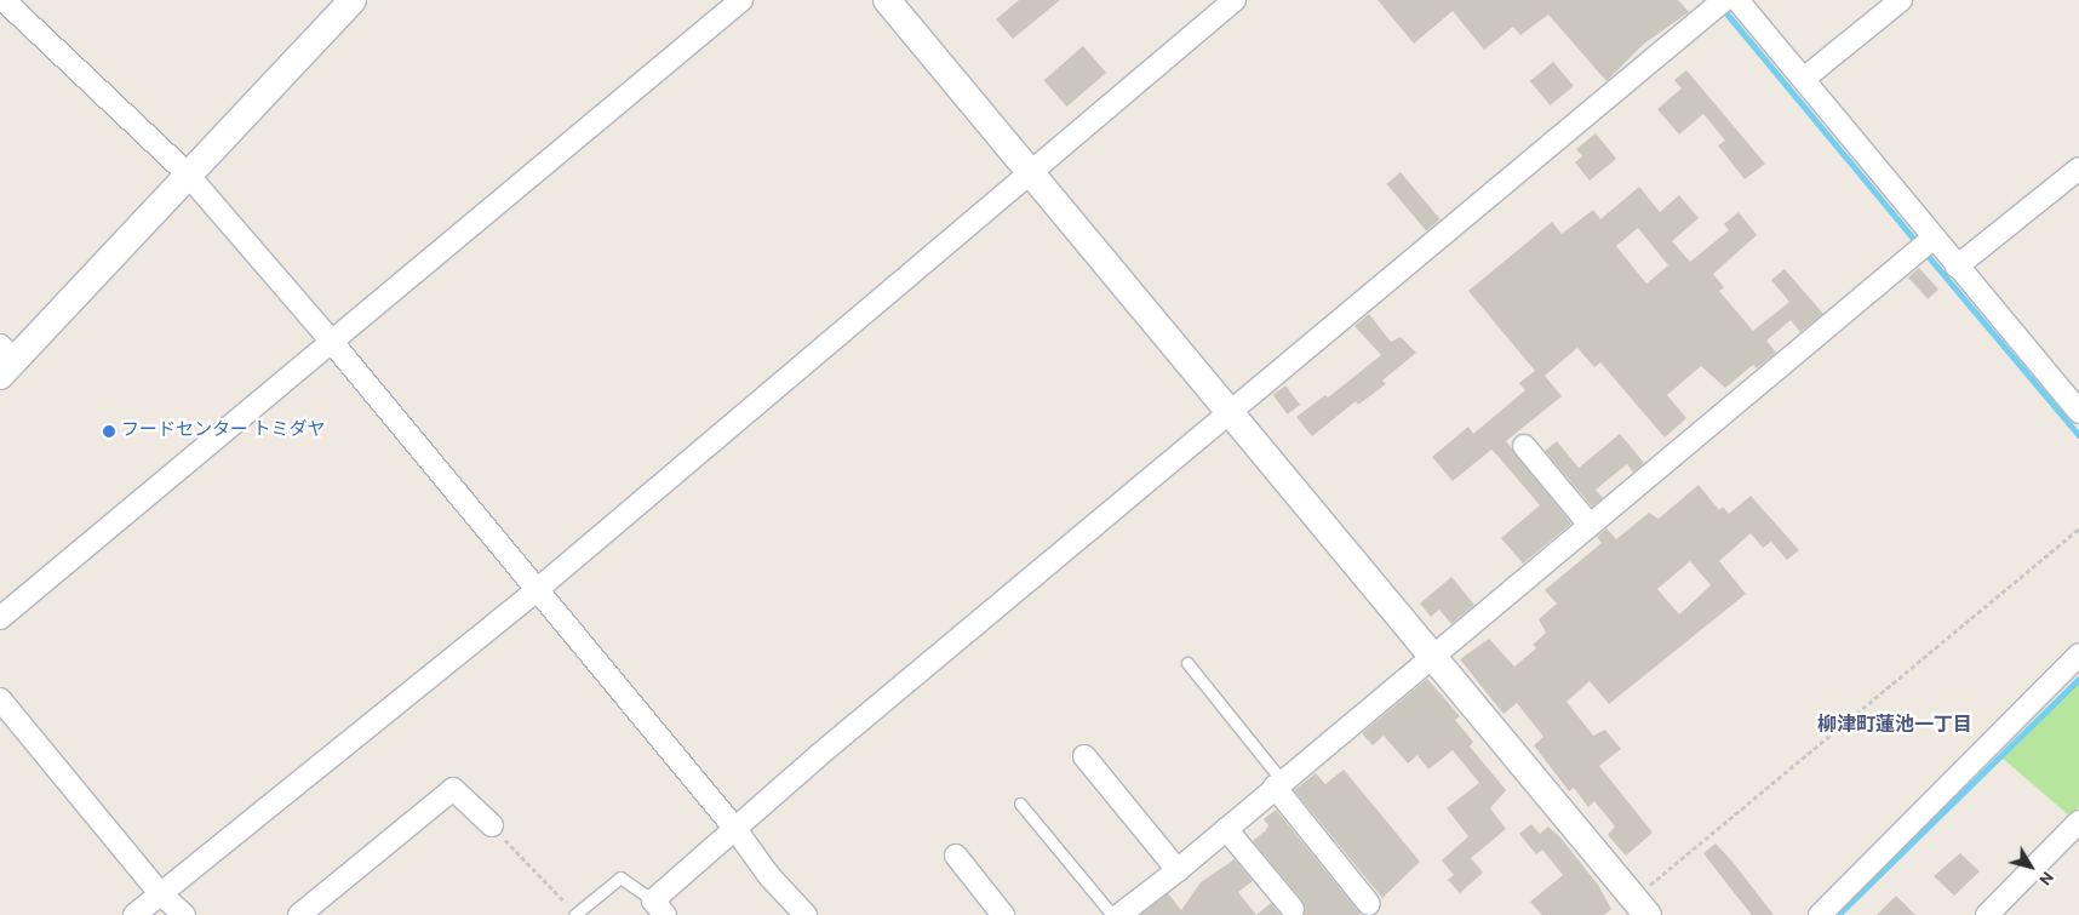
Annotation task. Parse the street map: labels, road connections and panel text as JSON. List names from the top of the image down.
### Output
{
  "districts": ["柳津町蓮池一丁目"],
  "places": ["フードセンター トミダヤ"],
  "north": "bottom right"
}
